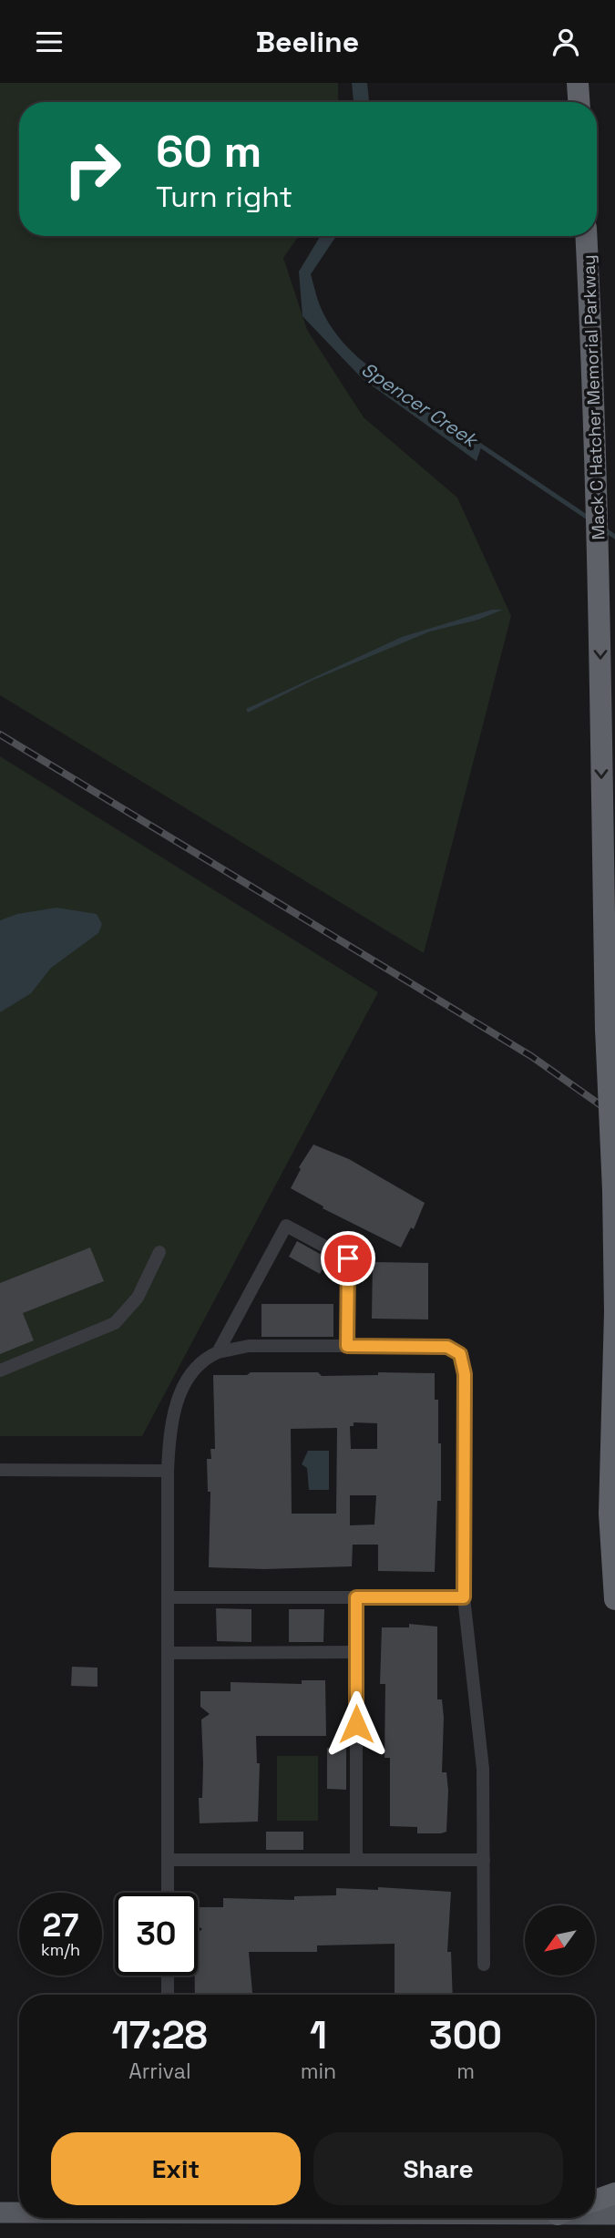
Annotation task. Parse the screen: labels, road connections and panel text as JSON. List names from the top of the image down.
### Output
{
  "streets": {
    "highway": ["Mack C Hatcher Memorial Parkway"]
  },
  "one_way": ["Mack C Hatcher Memorial Parkway"],
  "water": ["Spencer Creek"],
  "north": "bottom left",
  "page": {
    "header": "Beeline",
    "turn": ["60 m", "Turn right"],
    "speed": "27 km/h",
    "limit": "30",
    "eta": [
      "17:28",
      "Arrival",
      "1",
      "min",
      "300",
      "m"
    ],
    "buttons": ["Exit", "Share"]
  }
}
